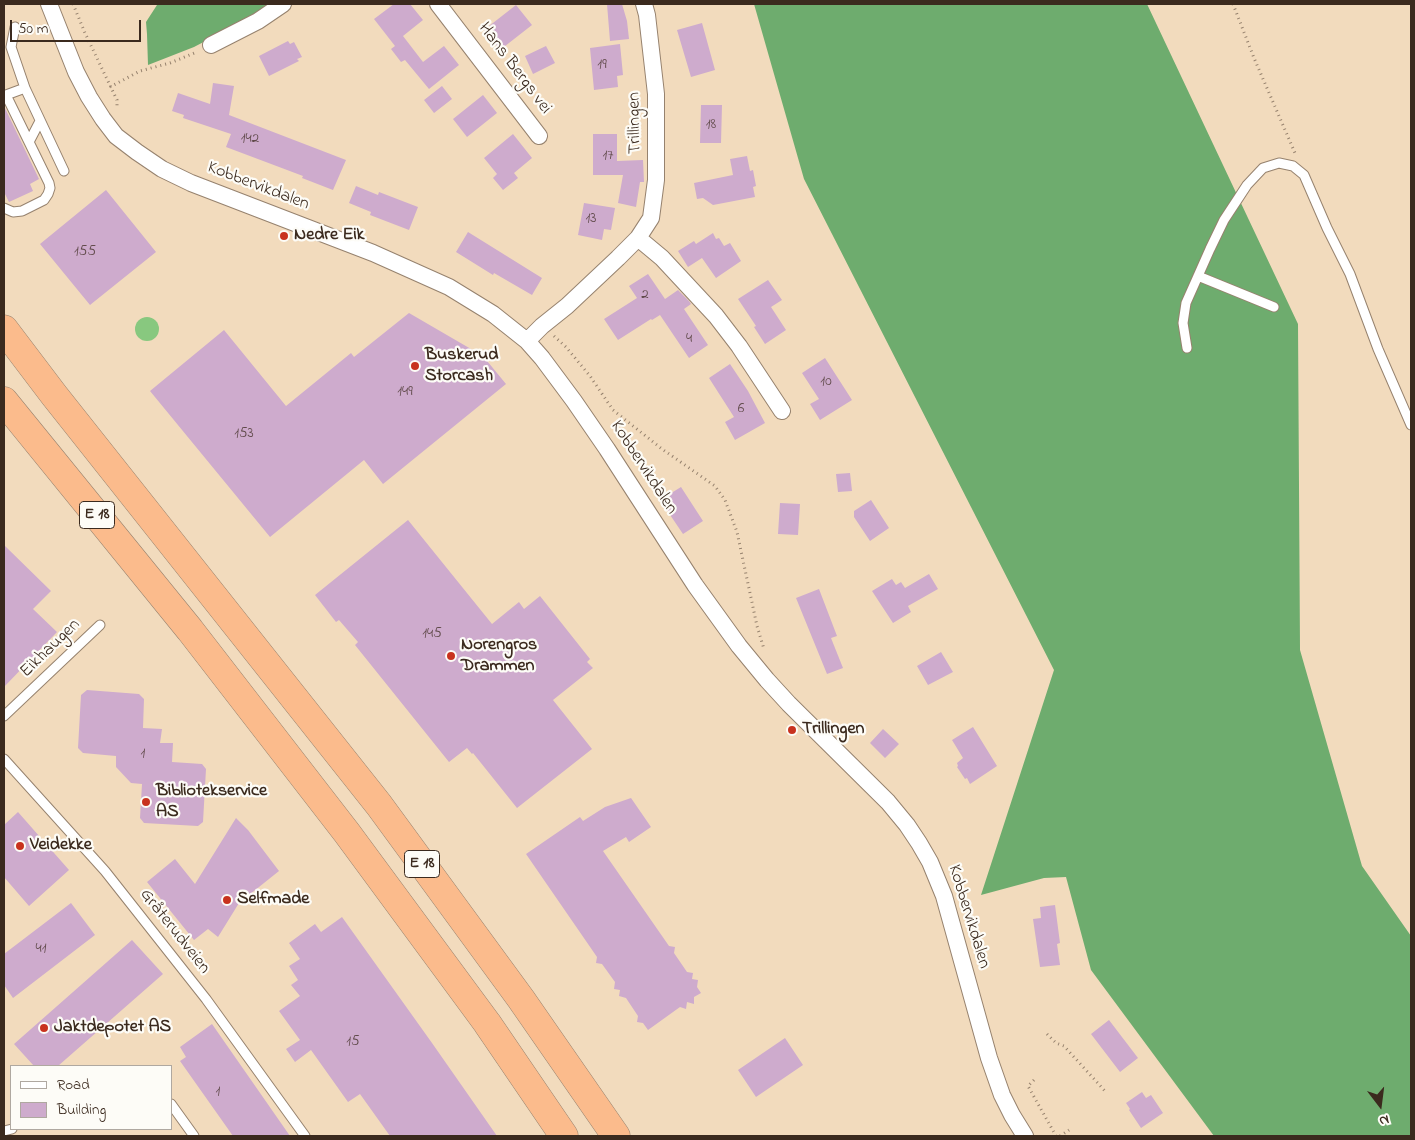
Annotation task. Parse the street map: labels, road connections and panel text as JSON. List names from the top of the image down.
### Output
{
  "streets": {
    "highway": ["E 18"],
    "street": ["Hans Bergs vei", "Trillingen", "Kobbervikdalen"],
    "lane": ["Eikhaugen", "Gråterudveien"]
  },
  "crossings": [
    ["Trillingen", "Kobbervikdalen"]
  ],
  "places": [
    "Nedre Eik",
    "Buskerud Storcash",
    "Norengros Drammen",
    "Trillingen",
    "Bibliotekservice AS",
    "Veidekke",
    "Selfmade",
    "Jaktdepotet AS"
  ],
  "house_numbers": [
    "19",
    "18",
    "142",
    "17",
    "13",
    "155",
    "2",
    "4",
    "10",
    "149",
    "6",
    "153",
    "145",
    "1",
    "41",
    "15",
    "1"
  ],
  "legend": ["Road", "Building"],
  "scale_bar": "50 m",
  "north": "bottom"
}
